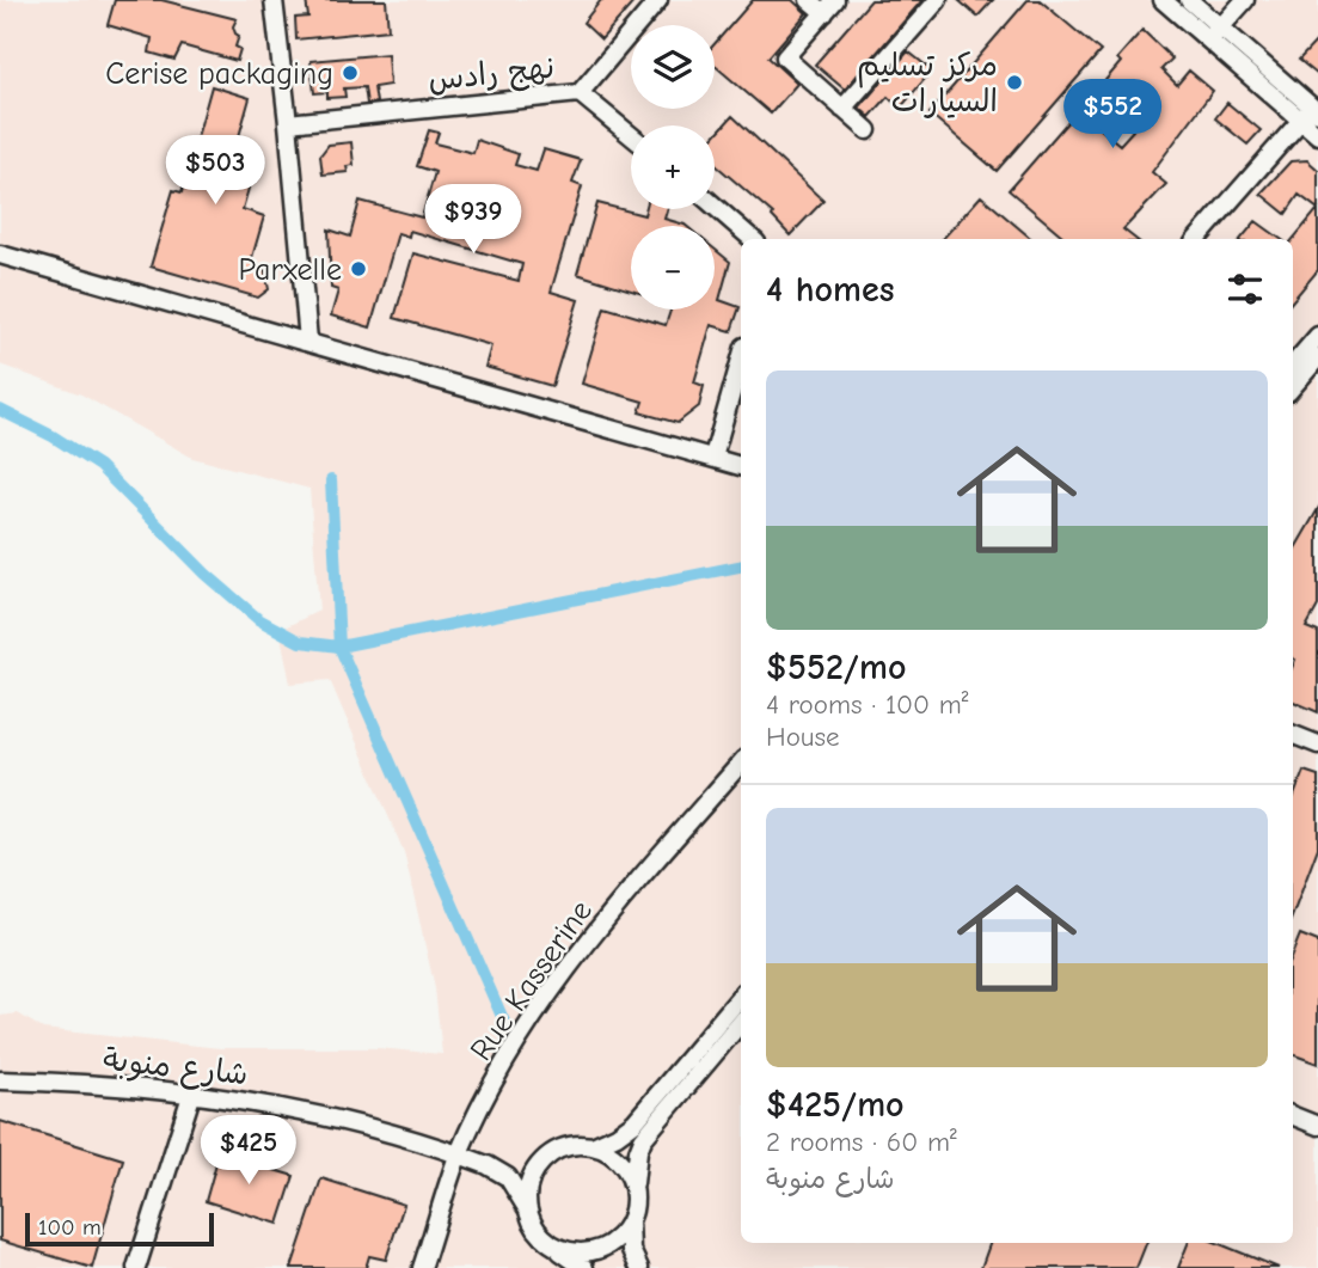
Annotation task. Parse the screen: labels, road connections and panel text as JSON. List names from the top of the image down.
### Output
{
  "streets": {
    "street": ["نهج رادس", "Rue Kasserine", "شارع منوبة"]
  },
  "crossings": [
    ["Rue Kasserine", "شارع منوبة"]
  ],
  "places": ["Cerise packaging", "مركز تسليم السيارات", "Parxelle"],
  "scale_bar": "100 m",
  "page": {
    "map_buttons": ["+", "−"],
    "price": [
      "$552",
      "$503",
      "$939",
      "$425"
    ],
    "heading": "4 homes",
    "list": [
      {
        "name": "$552/mo",
        "note": "4 rooms · 100 m² · House"
      },
      {
        "name": "$425/mo",
        "note": "2 rooms · 60 m² · شارع منوبة"
      }
    ],
    "scale": "100 m"
  }
}
